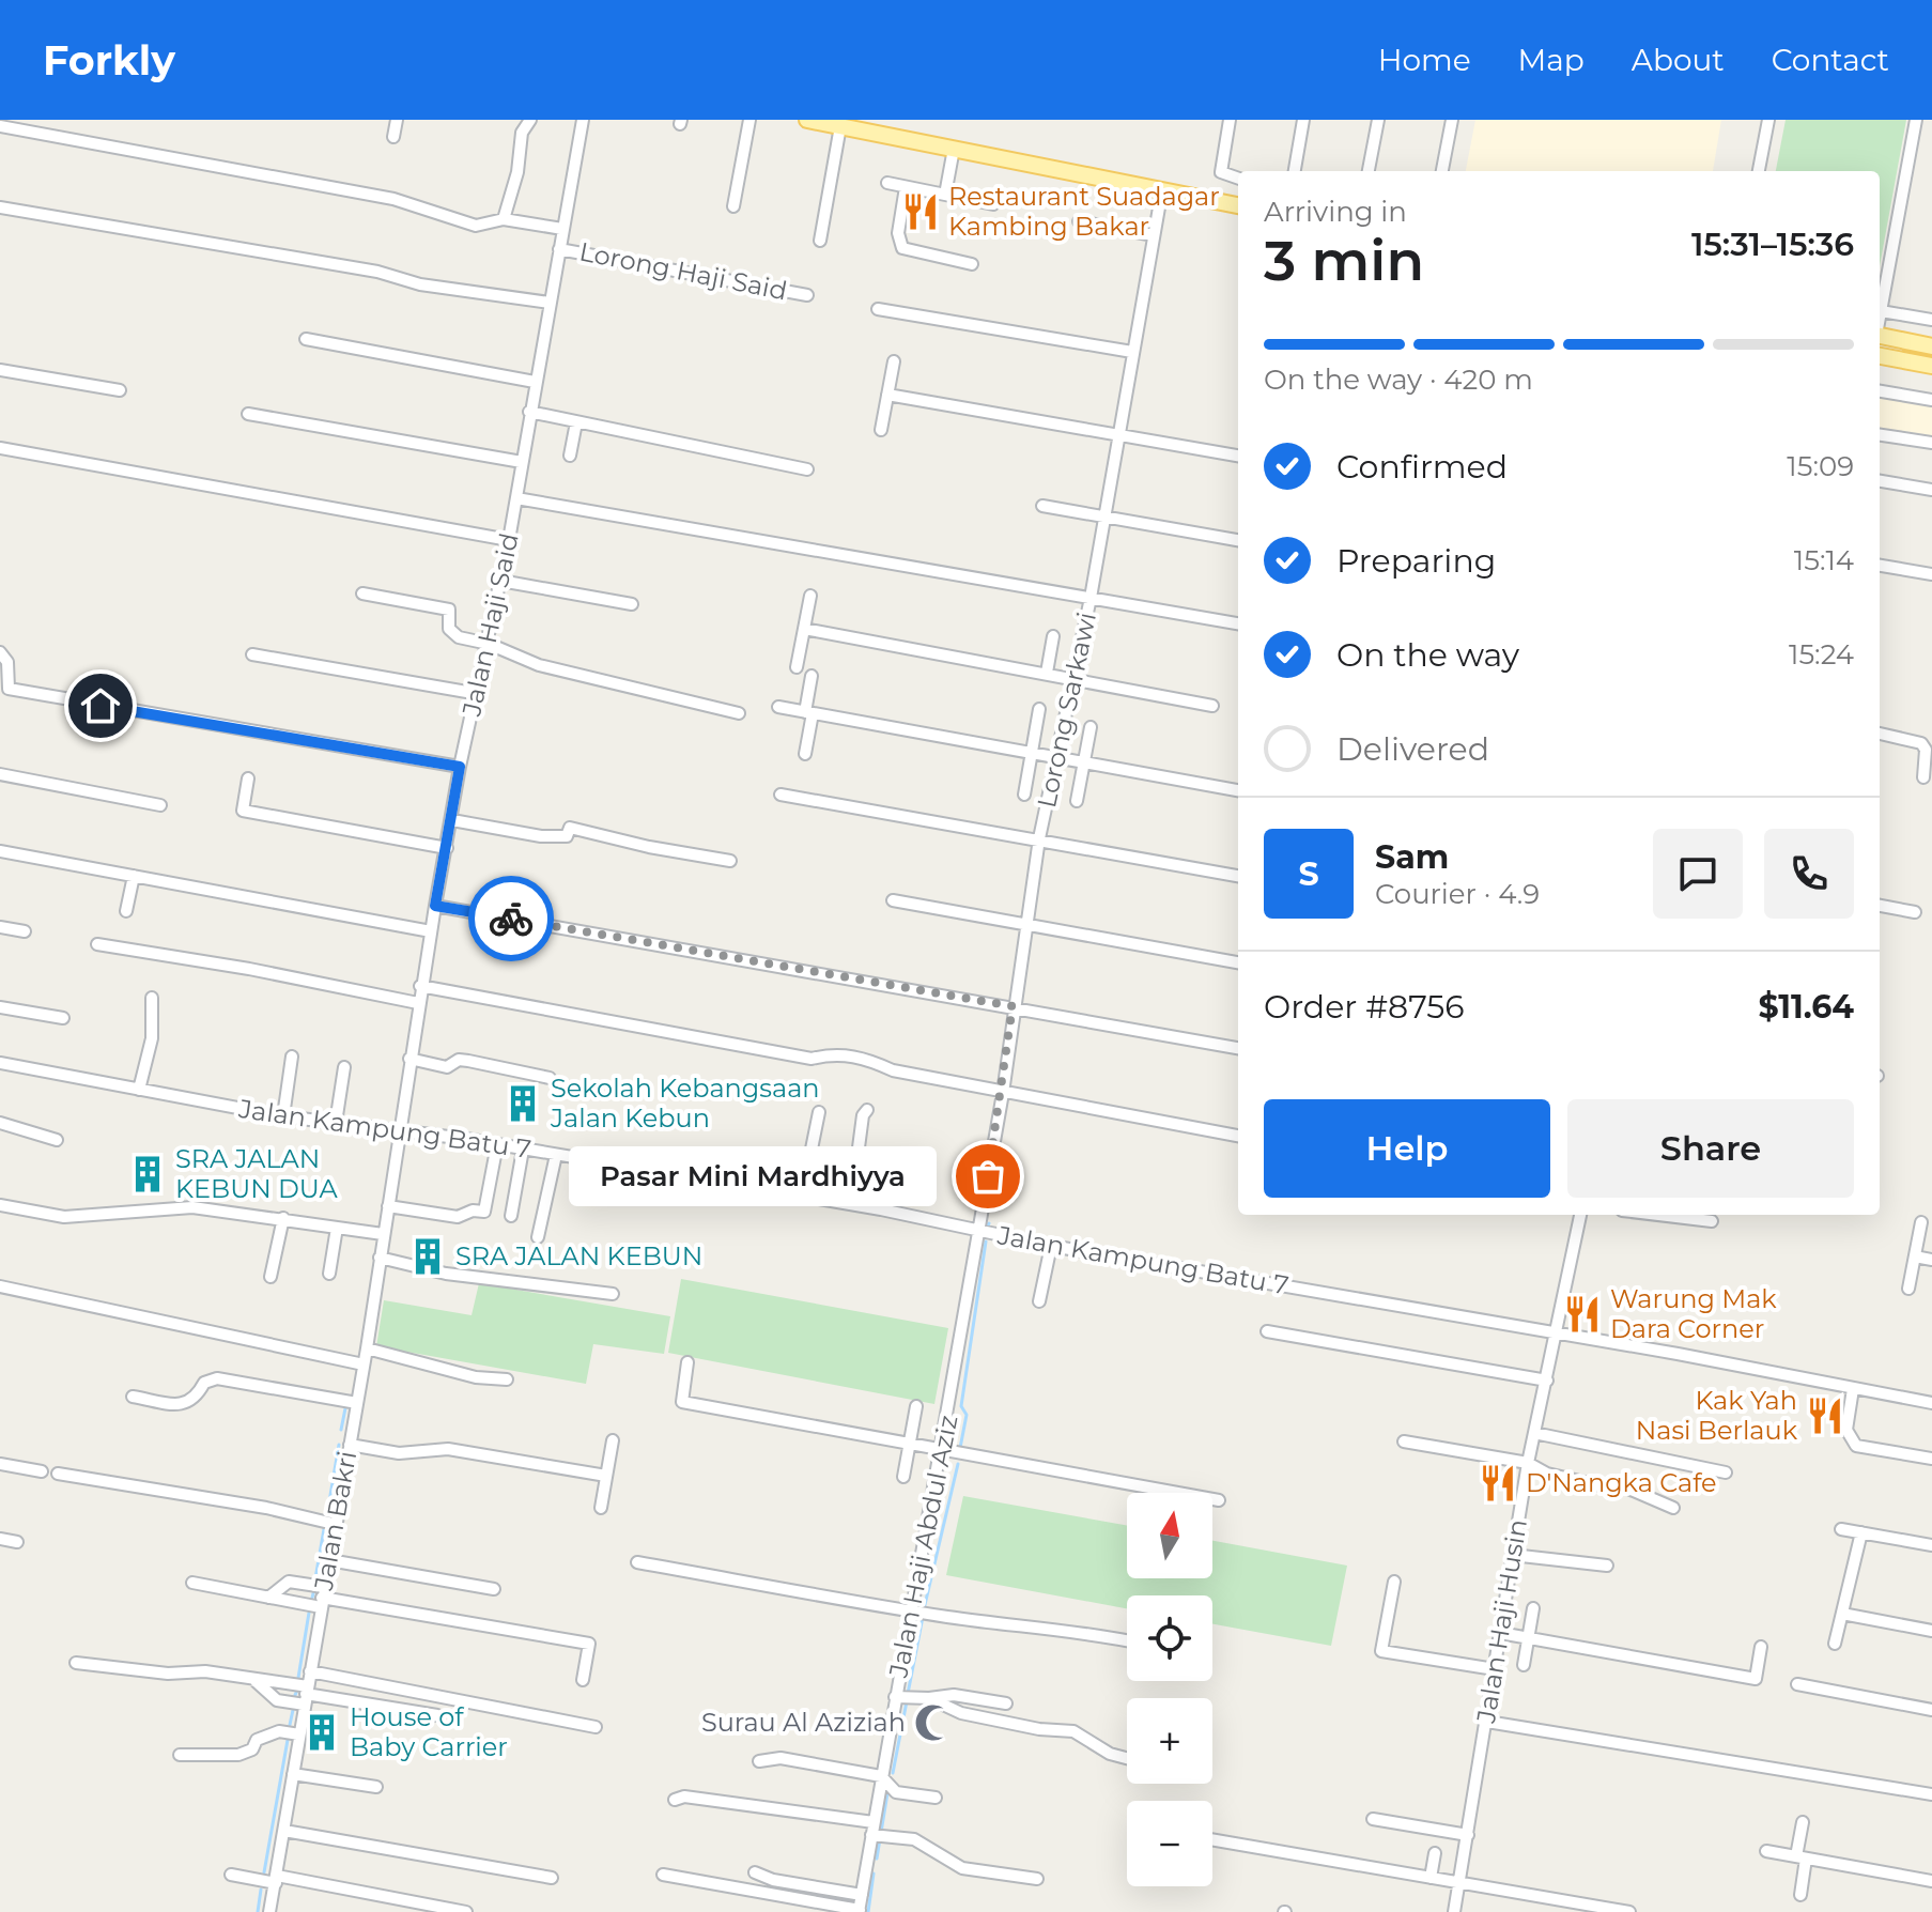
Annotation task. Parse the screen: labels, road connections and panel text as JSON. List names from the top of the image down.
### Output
{
  "streets": {
    "street": [
      "Lorong Haji Said",
      "Jalan Haji Said",
      "Lorong Sarkawi",
      "Jalan Kampung Batu 7",
      "Jalan Bakri",
      "Jalan Haji Abdul Aziz",
      "Jalan Haji Husin"
    ]
  },
  "crossings": [
    ["Lorong Haji Said", "Jalan Haji Said"],
    ["Jalan Haji Said", "Jalan Kampung Batu 7"],
    ["Jalan Haji Said", "Jalan Bakri"],
    ["Lorong Sarkawi", "Jalan Kampung Batu 7"],
    ["Lorong Sarkawi", "Jalan Haji Abdul Aziz"],
    ["Jalan Kampung Batu 7", "Jalan Bakri"],
    ["Jalan Kampung Batu 7", "Jalan Haji Abdul Aziz"],
    ["Jalan Kampung Batu 7", "Jalan Haji Husin"]
  ],
  "places": {
    "restaurant": [
      "Restaurant Suadagar Kambing Bakar",
      "Warung Mak Dara Corner",
      "Kak Yah Nasi Berlauk",
      "D'Nangka Cafe"
    ],
    "building": [
      "Sekolah Kebangsaan Jalan Kebun",
      "SRA JALAN KEBUN DUA",
      "SRA JALAN KEBUN",
      "House of Baby Carrier"
    ],
    "other": ["Pasar Mini Mardhiyya"],
    "mosque": ["Surau Al Aziziah"]
  },
  "north": "top",
  "page": {
    "header": "Forkly",
    "nav": [
      "Home",
      "Map",
      "About",
      "Contact"
    ],
    "heading": ["3 min", "Arriving in", "15:31–15:36"],
    "panel": [
      "Sam",
      "Courier · 4.9",
      "Order #8756",
      "$11.64"
    ],
    "bar": "On the way · 420 m",
    "list": [
      ["Confirmed", "15:09"],
      ["Preparing", "15:14"],
      ["On the way", "15:24"],
      "Delivered"
    ],
    "round": "S",
    "buttons": ["Help", "Share"],
    "bubble": "Pasar Mini Mardhiyya",
    "map_buttons": ["+", "−"]
  }
}
